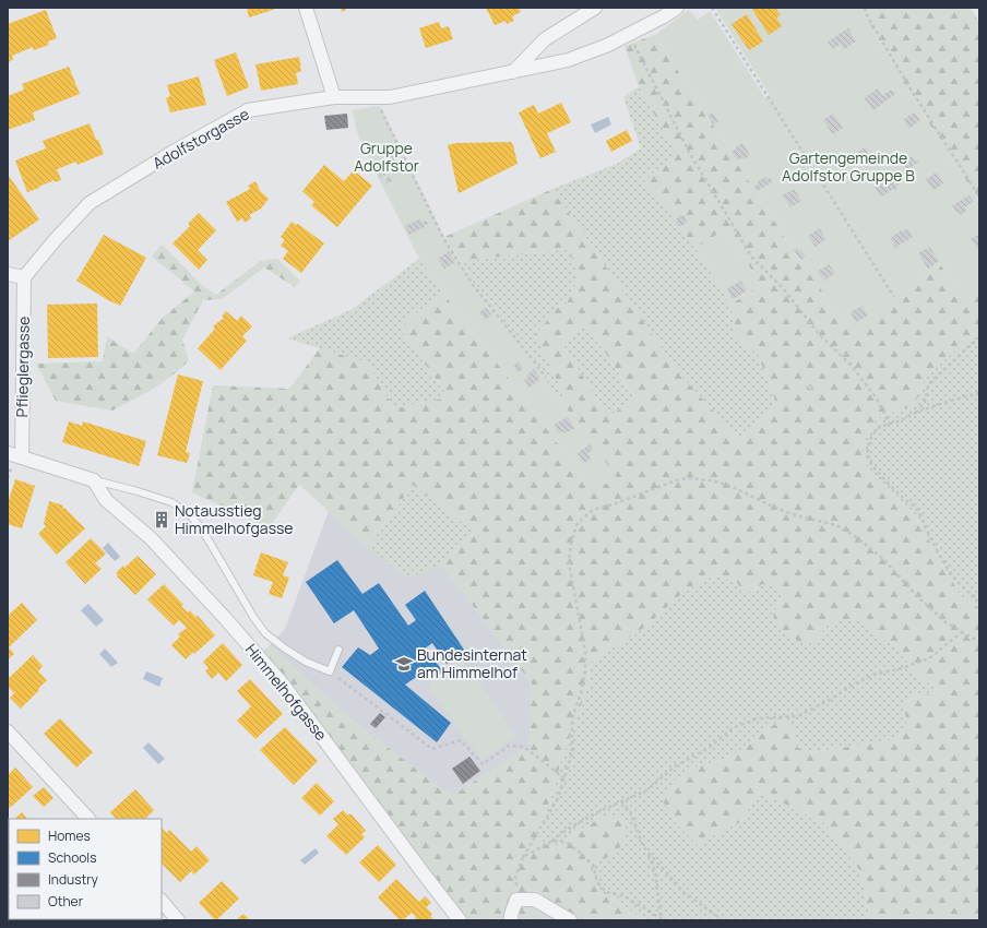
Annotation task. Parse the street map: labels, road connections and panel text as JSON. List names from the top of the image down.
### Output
{
  "streets": {
    "street": ["Adolfstorgasse", "Pflieglergasse", "Himmelhofgasse"]
  },
  "crossings": [
    ["Adolfstorgasse", "Pflieglergasse"],
    ["Pflieglergasse", "Himmelhofgasse"]
  ],
  "parks": ["Gruppe Adolfstor", "Gartengemeinde Adolfstor Gruppe B"],
  "places": {
    "building": ["Notausstieg Himmelhofgasse"],
    "school or university": ["Bundesinternat am Himmelhof"]
  },
  "legend": [
    "Homes",
    "Schools",
    "Industry",
    "Other"
  ]
}
